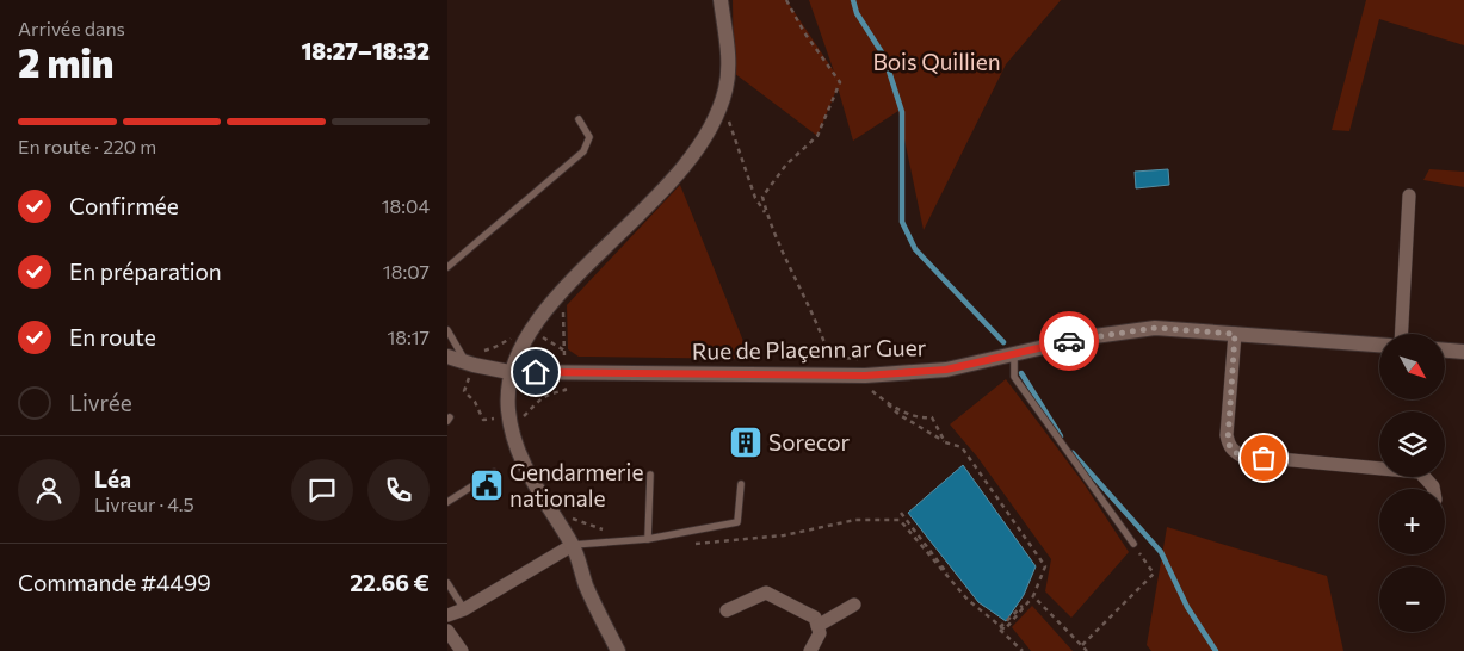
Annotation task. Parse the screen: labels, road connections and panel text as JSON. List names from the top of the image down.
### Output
{
  "streets": {
    "main road": ["Rue de Plaçenn ar Guer"]
  },
  "parks": ["Bois Quillien"],
  "places": {
    "building": ["Sorecor"],
    "public building": ["Gendarmerie nationale"]
  },
  "north": "bottom right",
  "page": {
    "heading": ["2 min", "Arrivée dans", "18:27–18:32"],
    "panel": [
      "Léa",
      "Livreur · 4.5",
      "Commande #4499",
      "22.66 €"
    ],
    "bar": "En route · 220 m",
    "list": [
      ["Confirmée", "18:04"],
      ["En préparation", "18:07"],
      ["En route", "18:17"],
      "Livrée"
    ],
    "map_buttons": ["+", "−"]
  }
}
